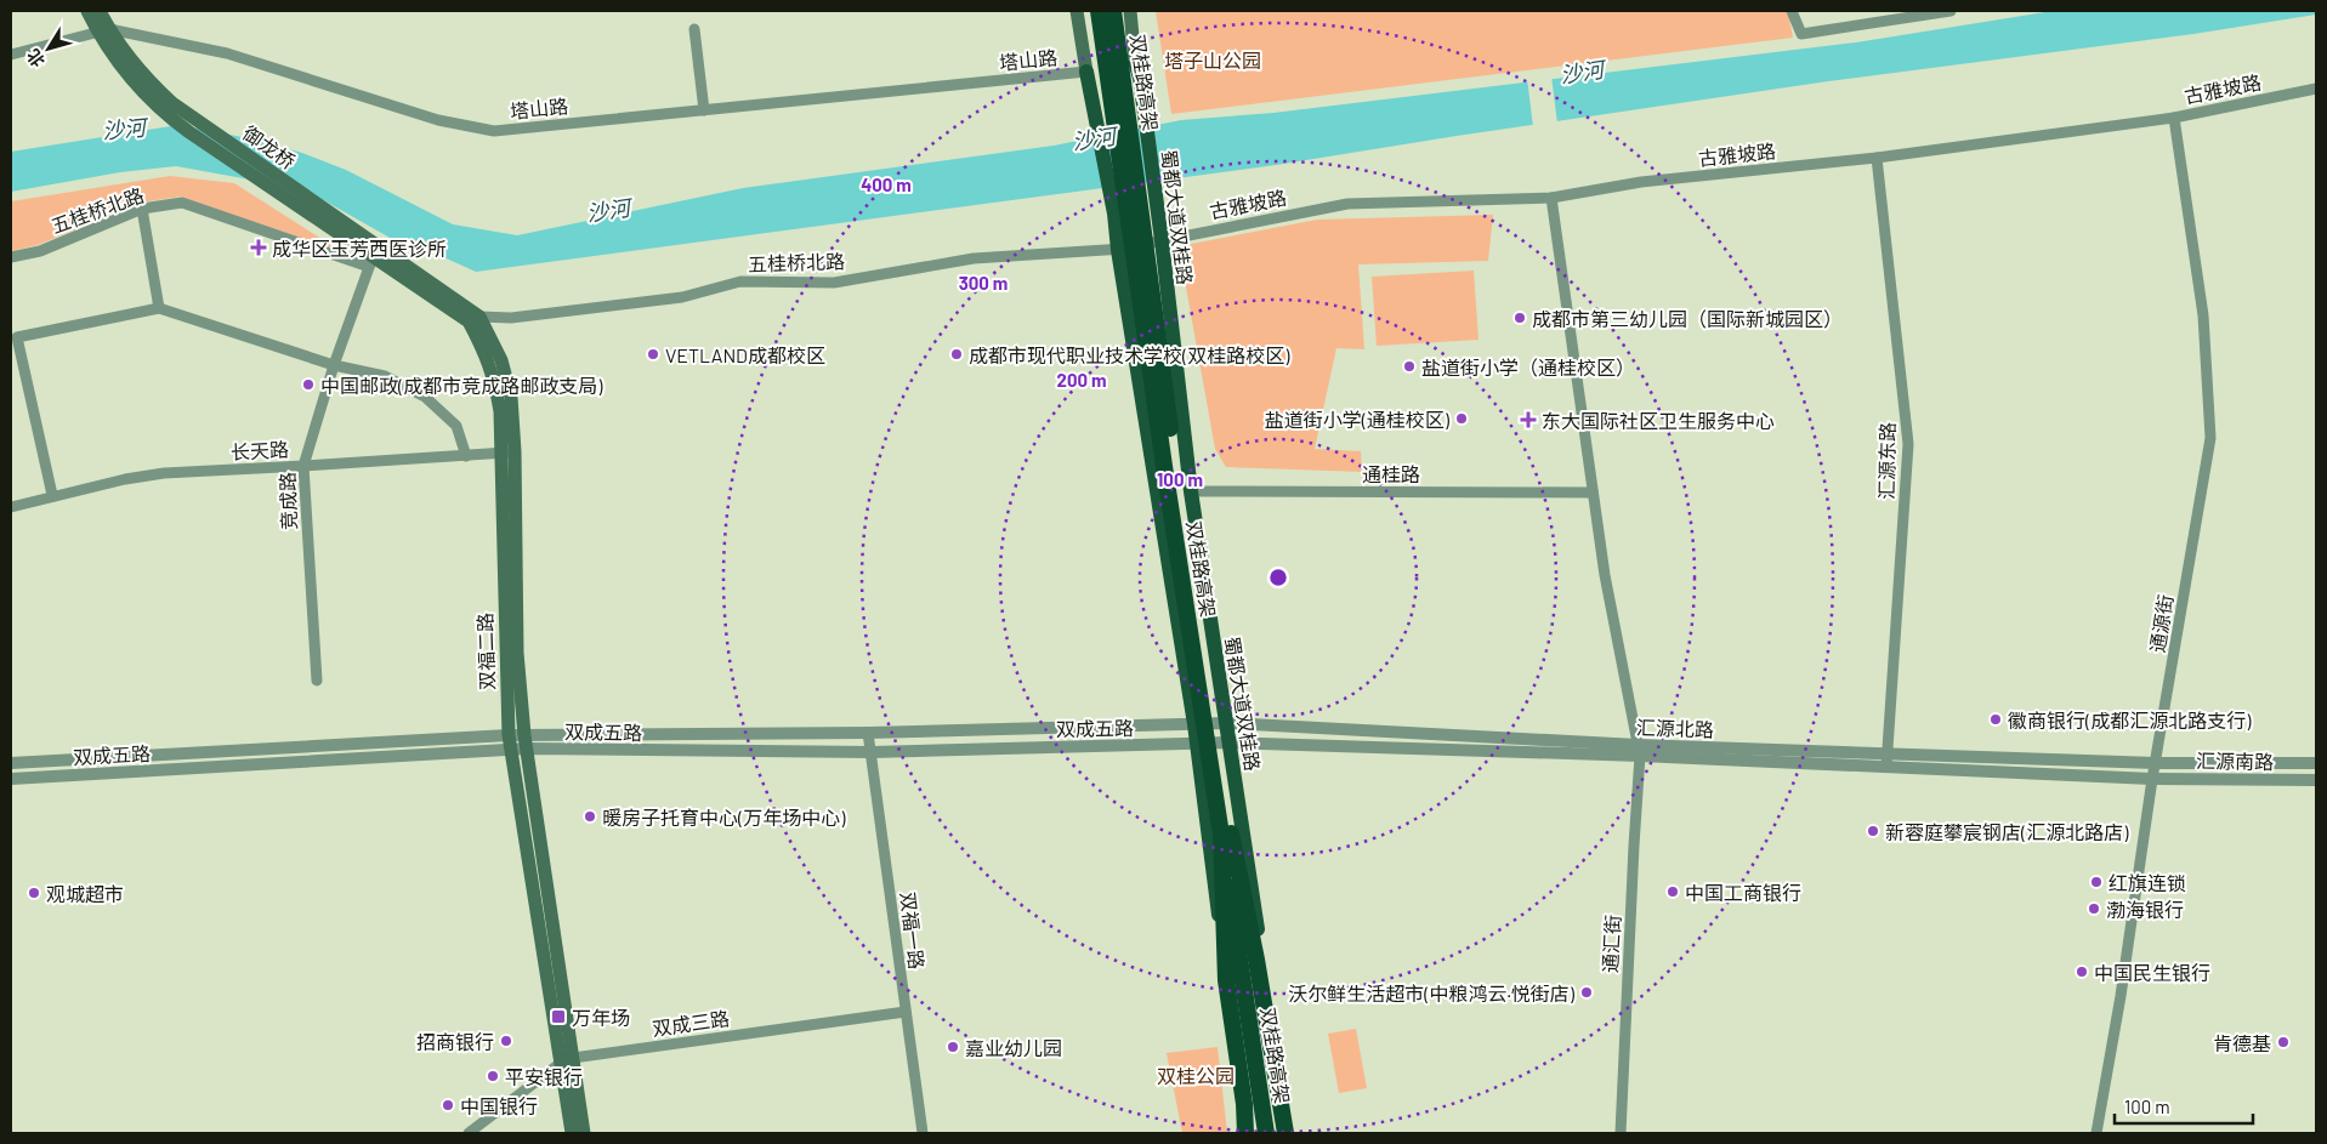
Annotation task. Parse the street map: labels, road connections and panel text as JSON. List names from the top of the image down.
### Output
{
  "streets": {
    "highway": ["双桂路高架"],
    "main road": ["御龙桥", "蜀都大道双桂路", "双福二路"],
    "street": [
      "塔山路",
      "古雅坡路",
      "五桂桥北路",
      "长天路",
      "汇源东路",
      "通桂路",
      "竞成路",
      "通源街",
      "双成五路",
      "汇源北路",
      "汇源南路",
      "双福一路",
      "通汇街",
      "双成三路"
    ]
  },
  "crossings": [
    ["双桂路高架", "蜀都大道双桂路"],
    ["古雅坡路", "五桂桥北路"],
    ["古雅坡路", "蜀都大道双桂路"],
    ["古雅坡路", "汇源东路"],
    ["古雅坡路", "通源街"],
    ["古雅坡路", "通汇街"],
    ["御龙桥", "五桂桥北路"],
    ["御龙桥", "竞成路"],
    ["御龙桥", "双福二路"],
    ["五桂桥北路", "蜀都大道双桂路"],
    ["五桂桥北路", "竞成路"],
    ["五桂桥北路", "双福二路"],
    ["蜀都大道双桂路", "通桂路"],
    ["蜀都大道双桂路", "汇源北路"],
    ["长天路", "竞成路"],
    ["长天路", "双福二路"],
    ["汇源东路", "汇源北路"],
    ["通桂路", "通汇街"],
    ["竞成路", "双福二路"],
    ["通源街", "汇源北路"],
    ["通源街", "汇源南路"],
    ["双福二路", "双成五路"],
    ["双福二路", "双成三路"],
    ["双成五路", "汇源北路"],
    ["双成五路", "双福一路"],
    ["汇源北路", "汇源南路"],
    ["汇源北路", "通汇街"],
    ["双福一路", "双成三路"]
  ],
  "water": ["沙河"],
  "parks": ["塔子山公园", "双桂公园"],
  "places": {
    "health": ["成华区玉芳西医诊所", "东大国际社区卫生服务中心"],
    "other": [
      "成都市第三幼儿园（国际新城园区）",
      "VETLAND成都校区",
      "成都市现代职业技术学校(双桂路校区)",
      "盐道街小学（通桂校区）",
      "中国邮政(成都市竞成路邮政支局)",
      "盐道街小学(通桂校区)",
      "徽商银行(成都汇源北路支行)",
      "暖房子托育中心(万年场中心)",
      "新蓉庭攀宸钢店(汇源北路店)",
      "红旗连锁",
      "中国工商银行",
      "观城超市",
      "渤海银行",
      "中国民生银行",
      "沃尔鲜生活超市(中粮鸿云·悦街店)",
      "招商银行",
      "肯德基",
      "嘉业幼儿园",
      "平安银行",
      "中国银行"
    ],
    "transit": ["万年场"]
  },
  "scale_bar": "100 m",
  "north": "bottom left",
  "rings": [
    "400 m",
    "300 m",
    "200 m",
    "100 m"
  ]
}
